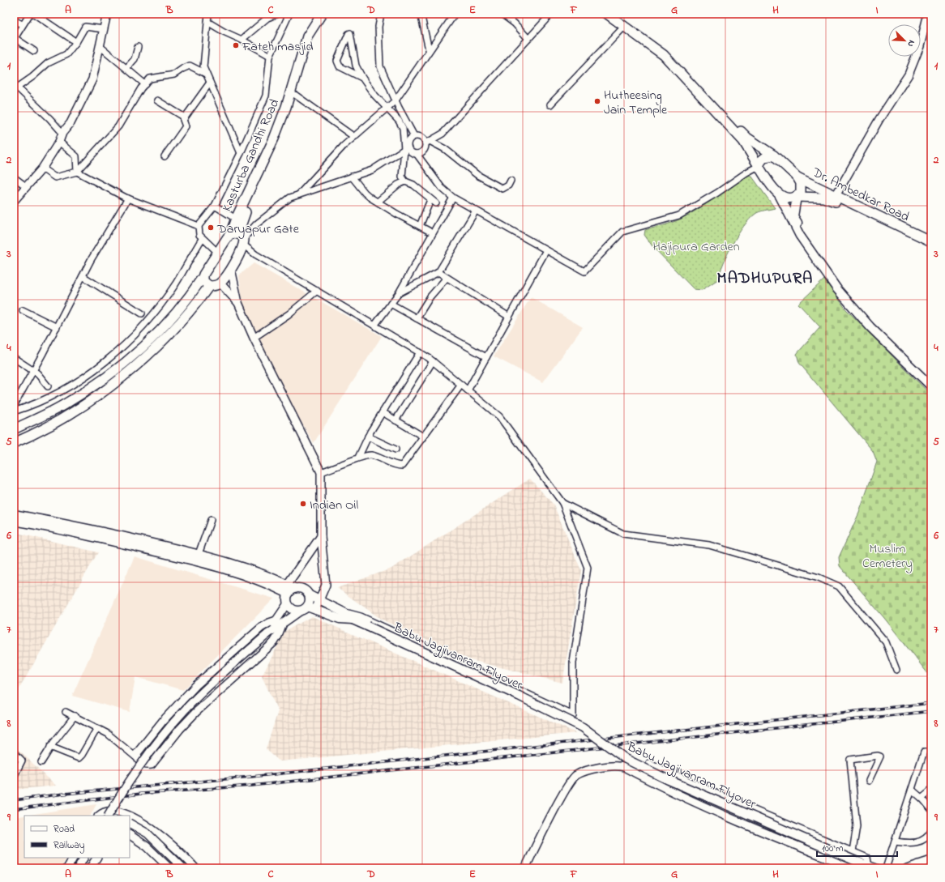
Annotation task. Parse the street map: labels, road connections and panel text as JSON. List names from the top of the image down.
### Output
{
  "streets": {
    "main road": ["Kasturba Gandhi Road", "Dr. Ambedkar Road", "Babu Jagjivanram Flyover"]
  },
  "districts": ["MADHUPURA"],
  "parks": ["Hajipura Garden", "Muslim Cemetery"],
  "places": [
    "Fateh masjid",
    "Hutheesing Jain Temple",
    "Daryapur Gate",
    "Indian Oil"
  ],
  "legend": ["Road", "Railway"],
  "scale_bar": "100 m",
  "north": "bottom right",
  "grid": {
    "columns": [
      "A",
      "B",
      "C",
      "D",
      "E",
      "F",
      "G",
      "H",
      "I"
    ],
    "rows": [
      "1",
      "2",
      "3",
      "4",
      "5",
      "6",
      "7",
      "8",
      "9"
    ]
  }
}
